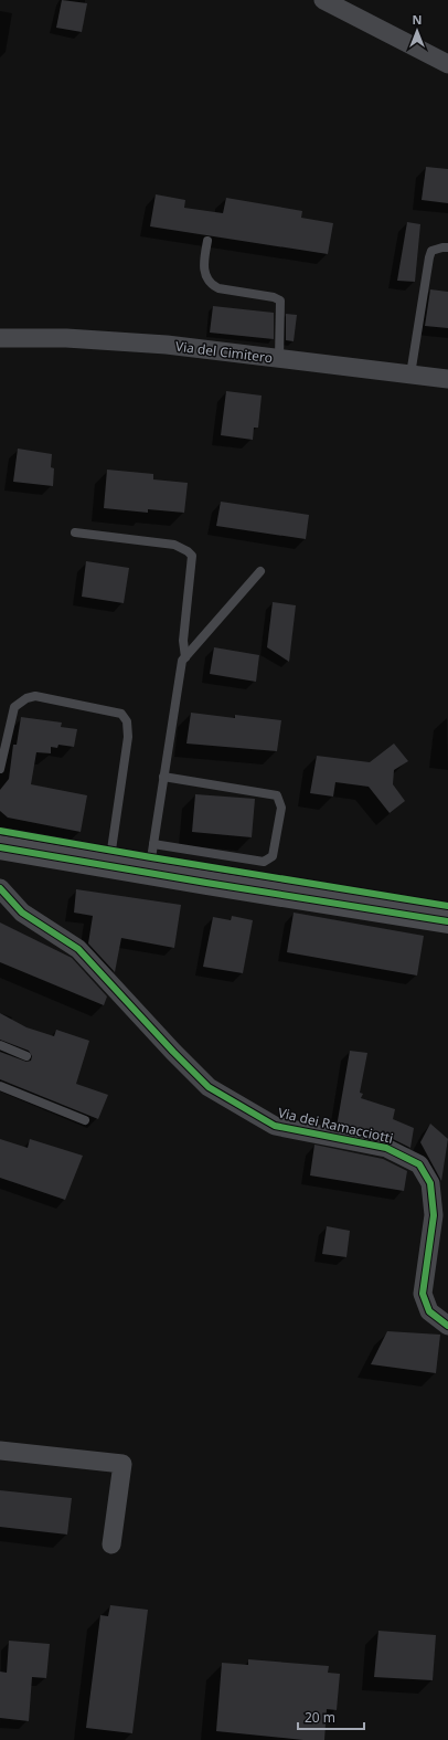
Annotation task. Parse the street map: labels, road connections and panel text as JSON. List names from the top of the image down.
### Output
{
  "streets": {
    "street": ["Via del Cimitero", "Via dei Ramacciotti"]
  },
  "scale_bar": "20 m",
  "north": "top"
}
